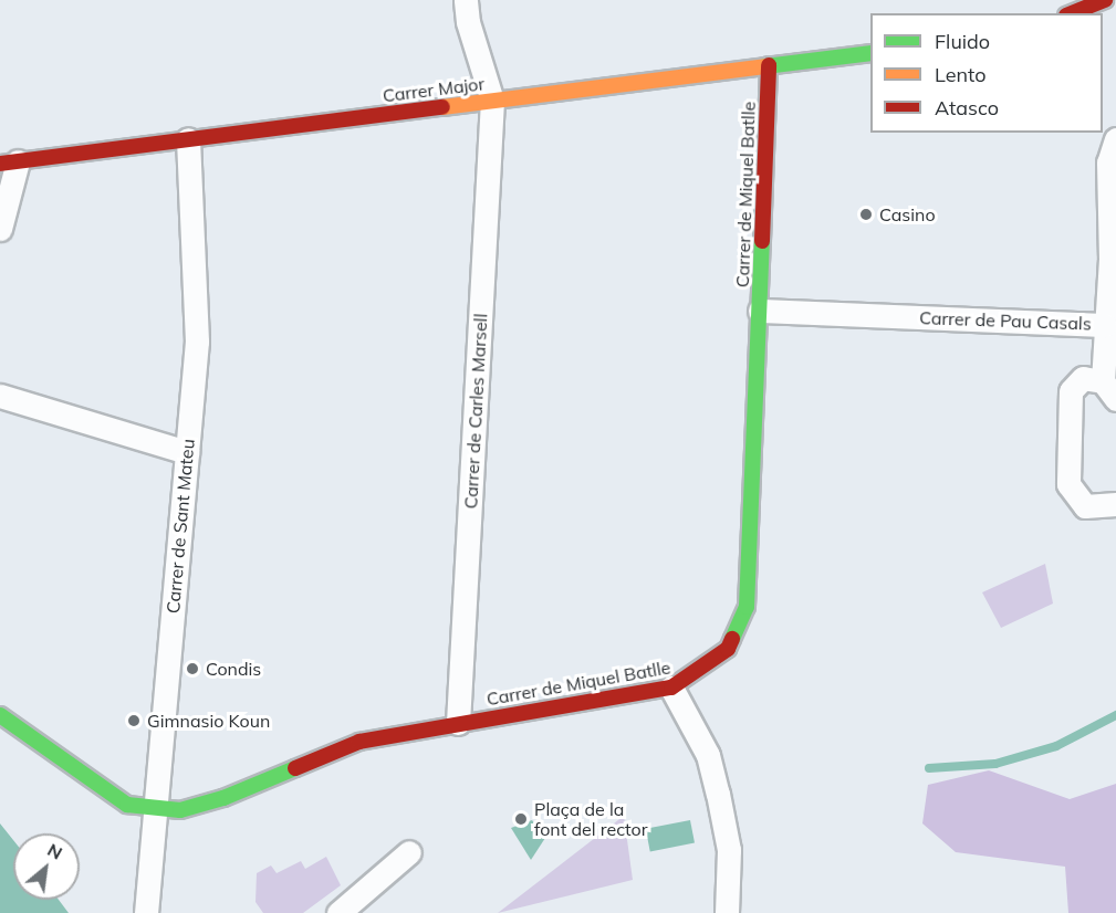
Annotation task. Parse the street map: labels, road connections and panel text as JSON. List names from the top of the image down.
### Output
{
  "streets": {
    "street": [
      "Carrer Major",
      "Carrer de Miquel Batlle",
      "Carrer de Pau Casals",
      "Carrer de Carles Marsell",
      "Carrer de Sant Mateu"
    ]
  },
  "crossings": [
    ["Carrer Major", "Carrer de Miquel Batlle"],
    ["Carrer Major", "Carrer de Carles Marsell"],
    ["Carrer Major", "Carrer de Sant Mateu"],
    ["Carrer de Miquel Batlle", "Carrer de Pau Casals"],
    ["Carrer de Miquel Batlle", "Carrer de Carles Marsell"],
    ["Carrer de Miquel Batlle", "Carrer de Sant Mateu"]
  ],
  "places": [
    "Casino",
    "Condis",
    "Gimnasio Koun",
    "Plaça de la font del rector"
  ],
  "legend": ["Fluido", "Lento", "Atasco"],
  "north": "top right"
}
